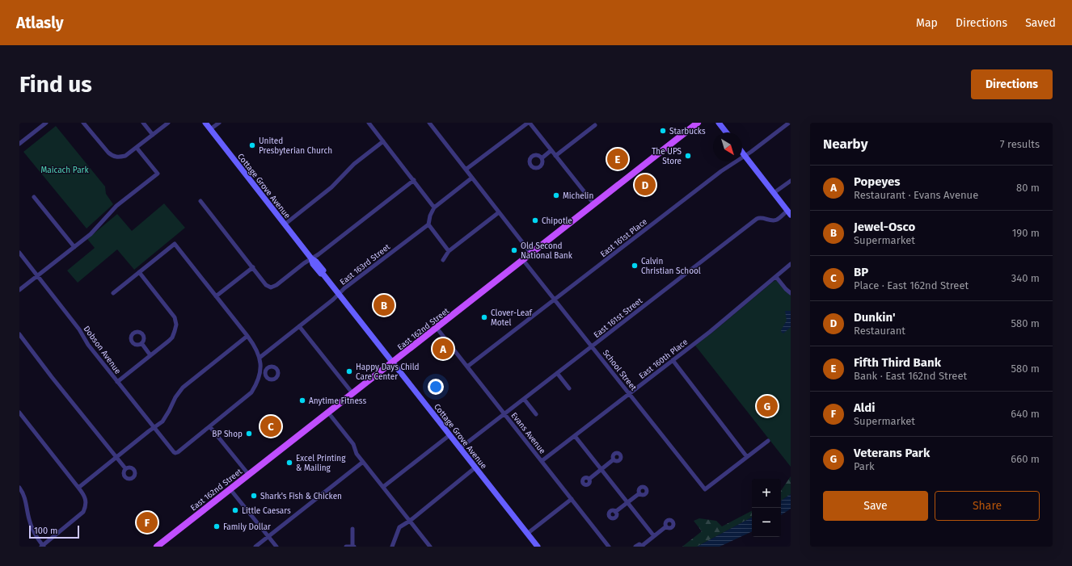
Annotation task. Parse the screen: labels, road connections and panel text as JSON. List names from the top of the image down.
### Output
{
  "streets": {
    "main road": ["East 162nd Street"],
    "street": [
      "Cottage Grove Avenue",
      "East 161st Place",
      "East 163rd Street",
      "East 161st Street",
      "Dobson Avenue",
      "East 160th Place",
      "School Street",
      "Evans Avenue"
    ]
  },
  "crossings": [
    ["Cottage Grove Avenue", "East 163rd Street"],
    ["Cottage Grove Avenue", "East 161st Street"],
    ["Cottage Grove Avenue", "East 162nd Street"],
    ["East 161st Place", "School Street"],
    ["East 161st Place", "Evans Avenue"],
    ["East 161st Street", "School Street"],
    ["East 161st Street", "Evans Avenue"],
    ["East 162nd Street", "School Street"],
    ["East 162nd Street", "Evans Avenue"],
    ["East 160th Place", "School Street"],
    ["East 160th Place", "Evans Avenue"]
  ],
  "parks": ["Maicach Park"],
  "places": [
    "Starbucks",
    "United Presbyterian Church",
    "The UPS Store",
    "Michelin",
    "Chipotle",
    "Old Second National Bank",
    "Calvin Christian School",
    "Clover-Leaf Motel",
    "Happy Days Child Care Center",
    "Anytime Fitness",
    "BP Shop",
    "Excel Printing & Mailing",
    "Shark's Fish & Chicken",
    "Little Caesars",
    "Family Dollar"
  ],
  "scale_bar": "100 m",
  "north": "bottom right",
  "page": {
    "header": "Atlasly",
    "nav": ["Map", "Directions", "Saved"],
    "buttons": [
      "Directions",
      ["Save", "Share"]
    ],
    "title": "Find us",
    "heading": ["Nearby", "7 results"],
    "pins": [
      "E",
      "D",
      "B",
      "A",
      "G",
      "C",
      "F"
    ],
    "list": [
      {
        "mark": "A",
        "name": "Popeyes",
        "note": "Restaurant · Evans Avenue",
        "value": "80 m"
      },
      {
        "mark": "B",
        "name": "Jewel-Osco",
        "note": "Supermarket",
        "value": "190 m"
      },
      {
        "mark": "C",
        "name": "BP",
        "note": "Place · East 162nd Street",
        "value": "340 m"
      },
      {
        "mark": "D",
        "name": "Dunkin'",
        "note": "Restaurant",
        "value": "580 m"
      },
      {
        "mark": "E",
        "name": "Fifth Third Bank",
        "note": "Bank · East 162nd Street",
        "value": "580 m"
      },
      {
        "mark": "F",
        "name": "Aldi",
        "note": "Supermarket",
        "value": "640 m"
      },
      {
        "mark": "G",
        "name": "Veterans Park",
        "note": "Park",
        "value": "660 m"
      }
    ],
    "map_buttons": ["+", "−"],
    "scale": "100 m"
  }
}
